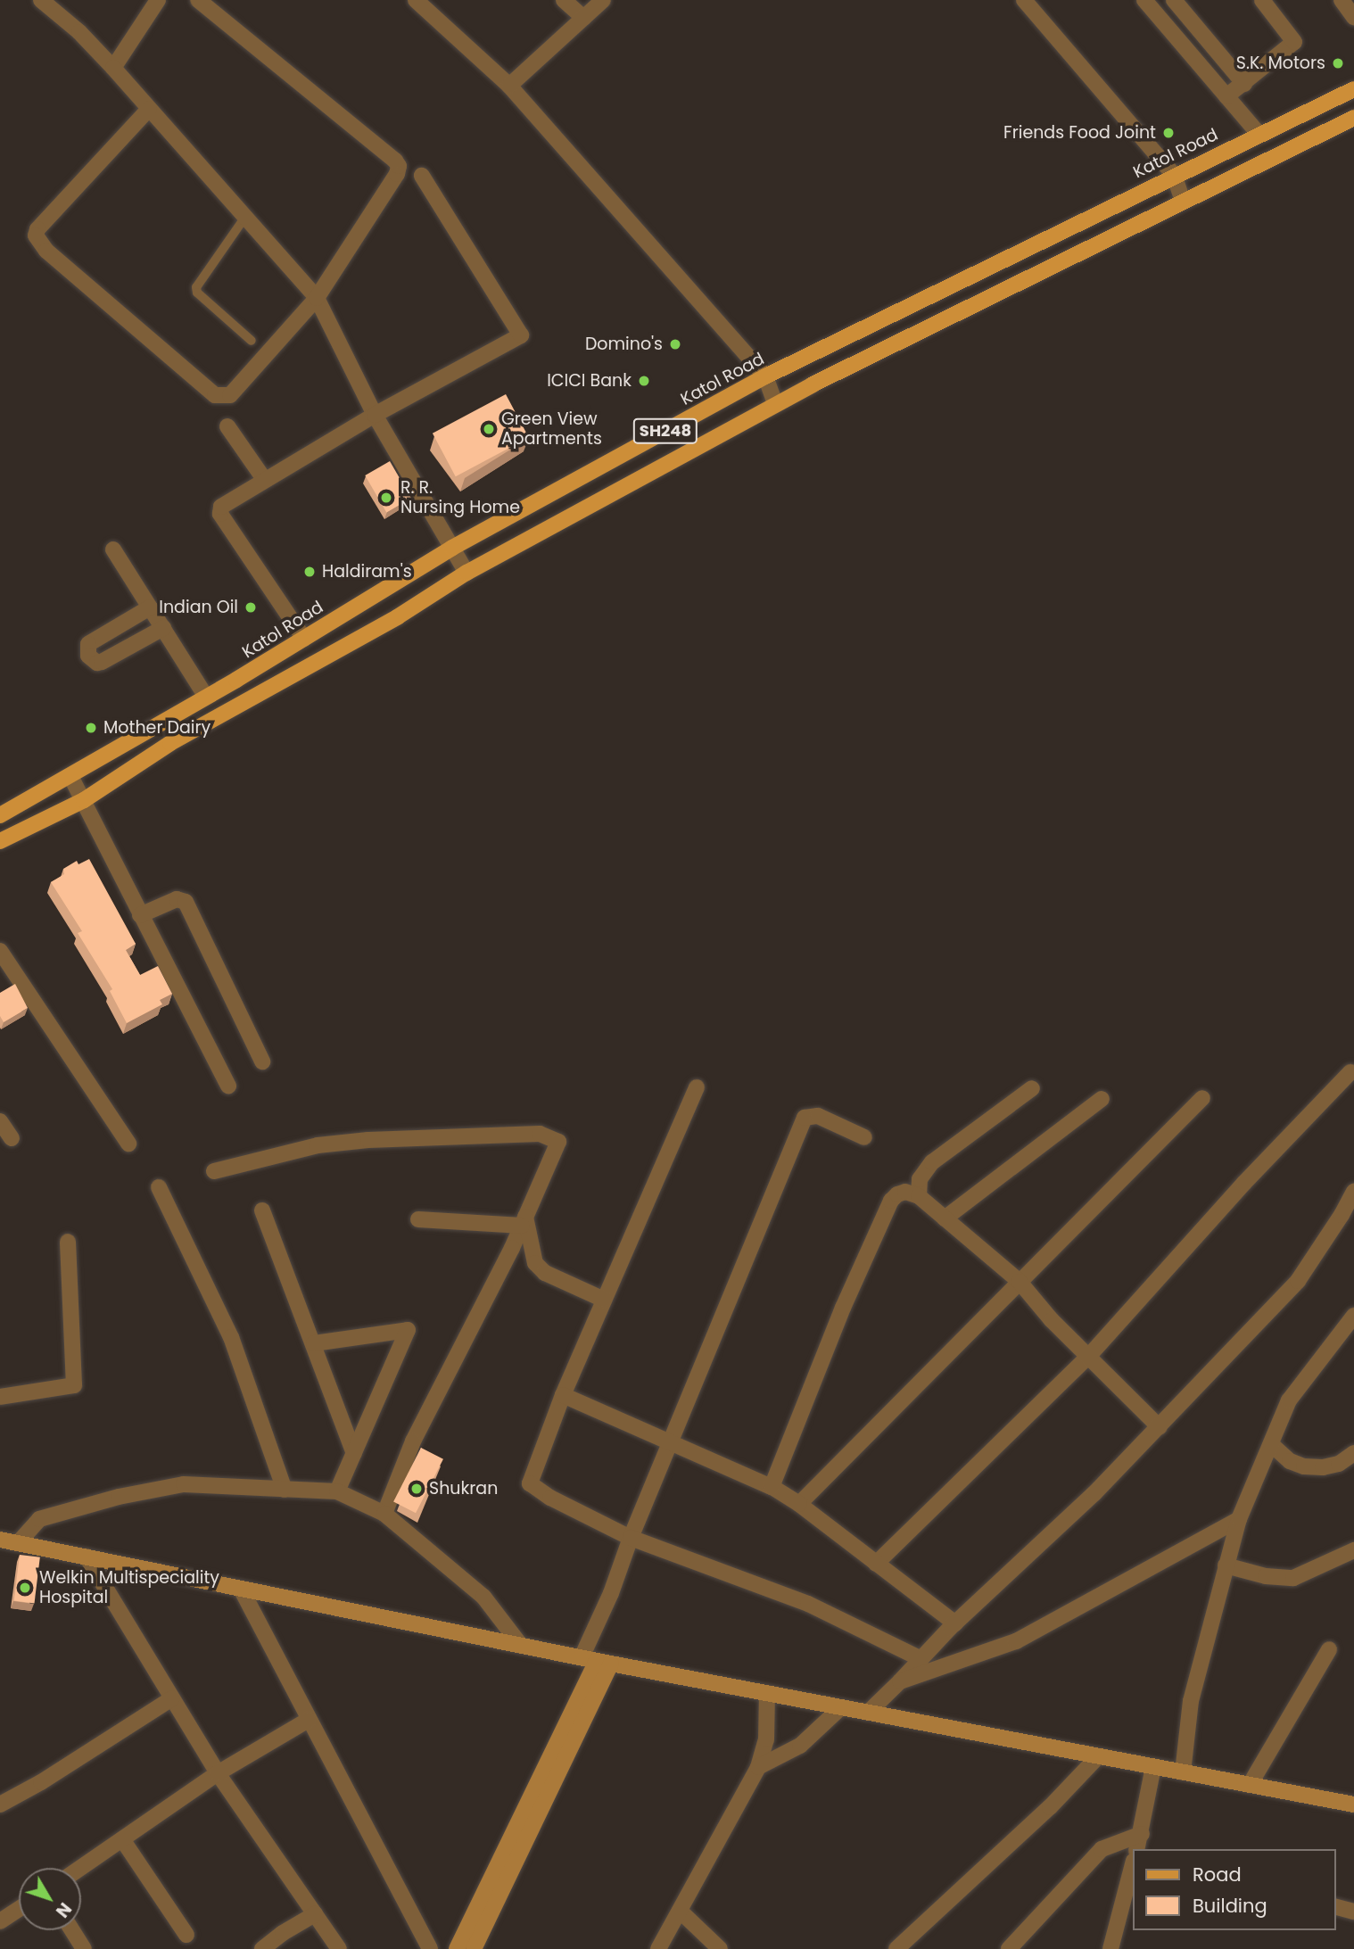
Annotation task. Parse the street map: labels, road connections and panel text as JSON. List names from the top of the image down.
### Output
{
  "streets": {
    "main road": ["Katol Road", "SH248"]
  },
  "places": [
    "S.K. Motors",
    "Friends Food Joint",
    "Domino's",
    "ICICI Bank",
    "Green View Apartments",
    "R. R. Nursing Home",
    "Haldiram's",
    "Indian Oil",
    "Mother Dairy",
    "Shukran",
    "Welkin Multispeciality Hospital"
  ],
  "legend": ["Road", "Building"],
  "north": "bottom right"
}
